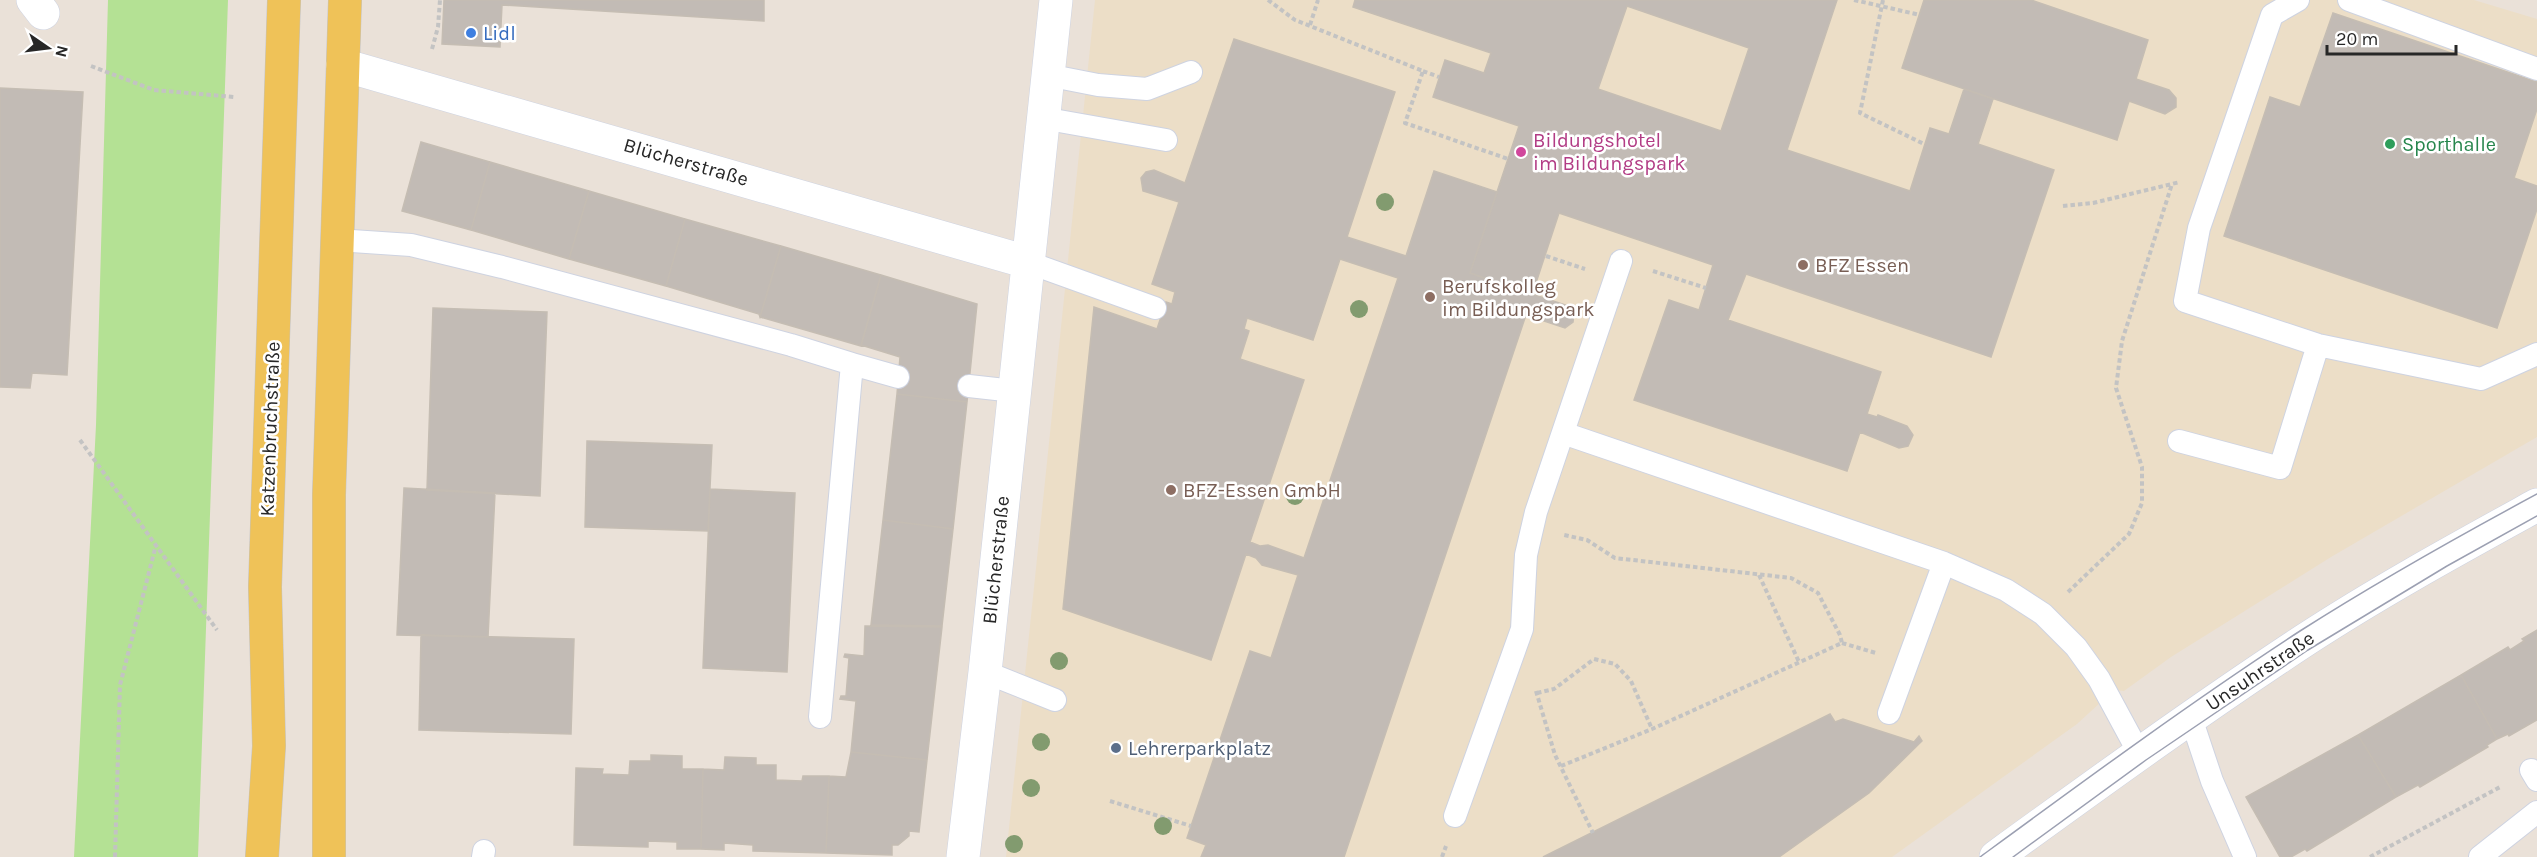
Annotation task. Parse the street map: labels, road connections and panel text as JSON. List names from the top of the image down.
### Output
{
  "streets": {
    "main road": ["Katzenbruchstraße"],
    "street": ["Blücherstraße", "Unsuhrstraße"]
  },
  "places": [
    "Lidl",
    "Sporthalle",
    "Bildungshotel im Bildungspark",
    "BFZ Essen",
    "Berufskolleg im Bildungspark",
    "BFZ-Essen GmbH",
    "Lehrerparkplatz"
  ],
  "scale_bar": "20 m",
  "north": "right"
}
